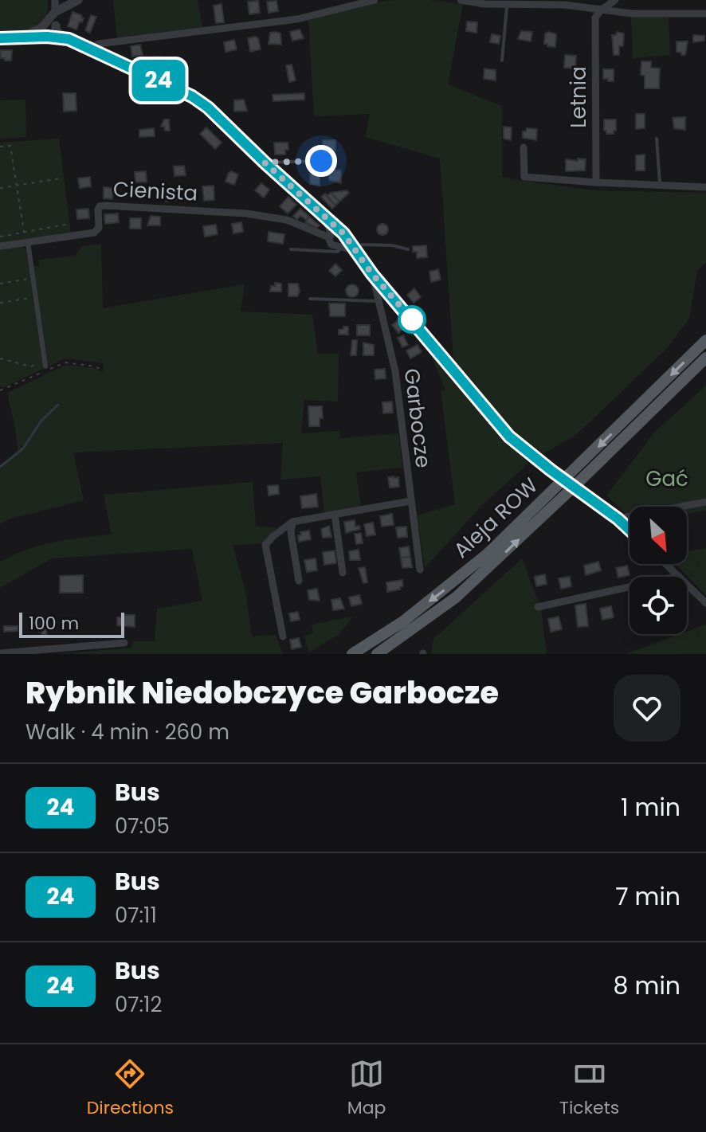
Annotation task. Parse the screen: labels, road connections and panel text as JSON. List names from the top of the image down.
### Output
{
  "streets": {
    "main road": ["Aleja ROW"],
    "street": ["Letnia", "Cienista", "Garbocze"]
  },
  "parks": ["Gać"],
  "lines": ["bus line 24"],
  "scale_bar": "100 m",
  "north": "bottom right",
  "page": {
    "on_map": "24",
    "scale": "100 m",
    "heading": ["Rybnik Niedobczyce Garbocze", "Walk · 4 min · 260 m"],
    "list": [
      {
        "mark": "24",
        "name": "Bus",
        "note": "07:05",
        "value": "1 min"
      },
      {
        "mark": "24",
        "name": "Bus",
        "note": "07:11",
        "value": "7 min"
      },
      {
        "mark": "24",
        "name": "Bus",
        "note": "07:12",
        "value": "8 min"
      }
    ],
    "tabs": ["Directions", "Map", "Tickets"]
  }
}
